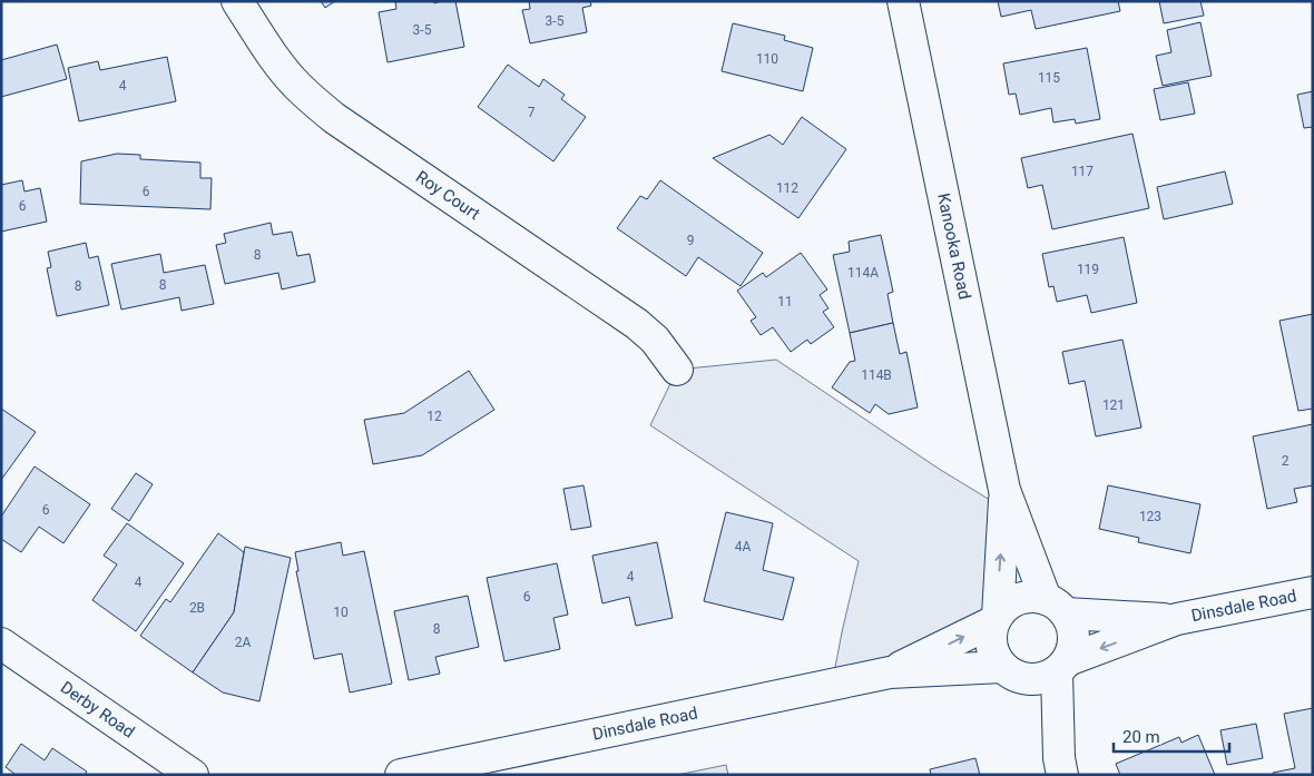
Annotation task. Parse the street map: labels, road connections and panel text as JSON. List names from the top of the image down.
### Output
{
  "streets": {
    "street": [
      "Roy Court",
      "Kanooka Road",
      "Dinsdale Road",
      "Derby Road"
    ]
  },
  "crossings": [
    ["Kanooka Road", "Dinsdale Road"]
  ],
  "house_numbers": [
    "3-5",
    "3-5",
    "110",
    "115",
    "4",
    "7",
    "117",
    "112",
    "6",
    "6",
    "9",
    "8",
    "119",
    "114A",
    "8",
    "8",
    "11",
    "114B",
    "121",
    "12",
    "2",
    "6",
    "123",
    "4A",
    "4",
    "4",
    "6",
    "2B",
    "10",
    "8",
    "2A"
  ],
  "scale_bar": "20 m"
}
